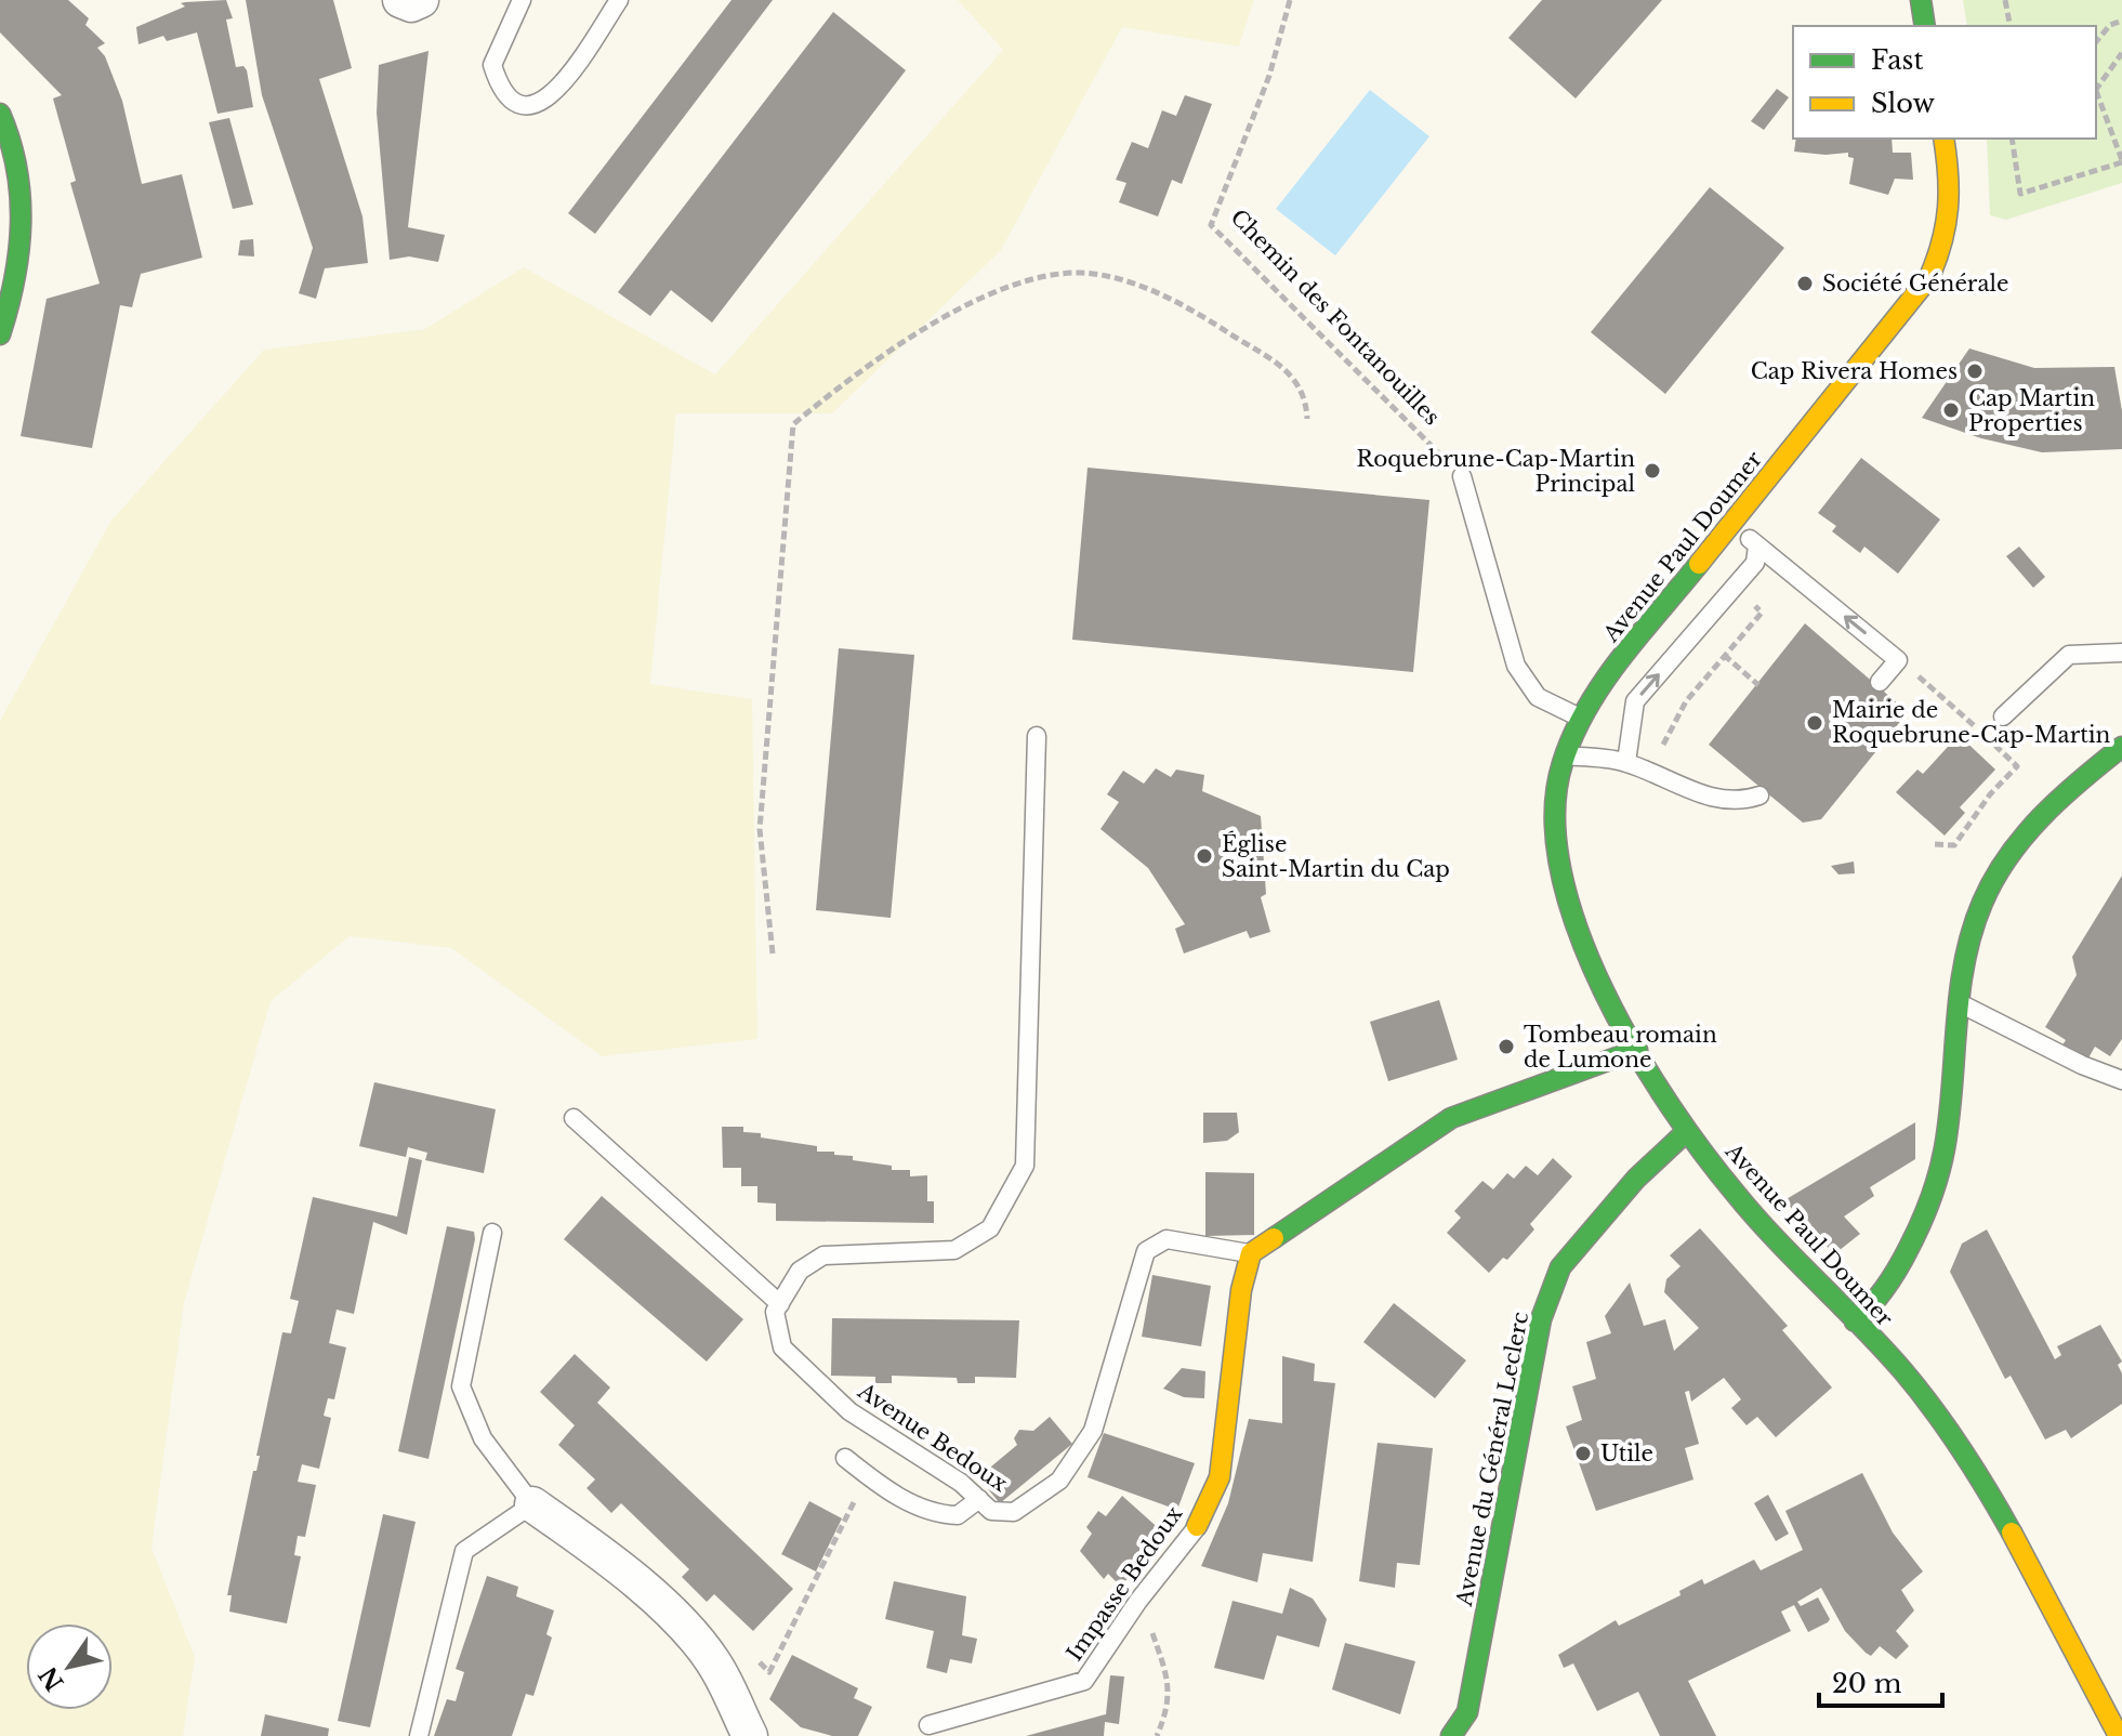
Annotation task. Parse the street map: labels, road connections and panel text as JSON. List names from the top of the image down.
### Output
{
  "streets": {
    "main road": ["Avenue Paul Doumer", "Avenue du Général Leclerc", "Impasse Bedoux"],
    "lane": ["Avenue Bedoux"],
    "path": ["Chemin des Fontanouilles"]
  },
  "crossings": [
    ["Avenue Paul Doumer", "Avenue du Général Leclerc"],
    ["Avenue Bedoux", "Impasse Bedoux"]
  ],
  "places": [
    "Société Générale",
    "Cap Rivera Homes",
    "Cap Martin Properties",
    "Roquebrune-Cap-Martin Principal",
    "Mairie de Roquebrune-Cap-Martin",
    "Église Saint-Martin du Cap",
    "Tombeau romain de Lumone",
    "Utile"
  ],
  "legend": ["Fast", "Slow"],
  "scale_bar": "20 m",
  "north": "bottom left"
}
